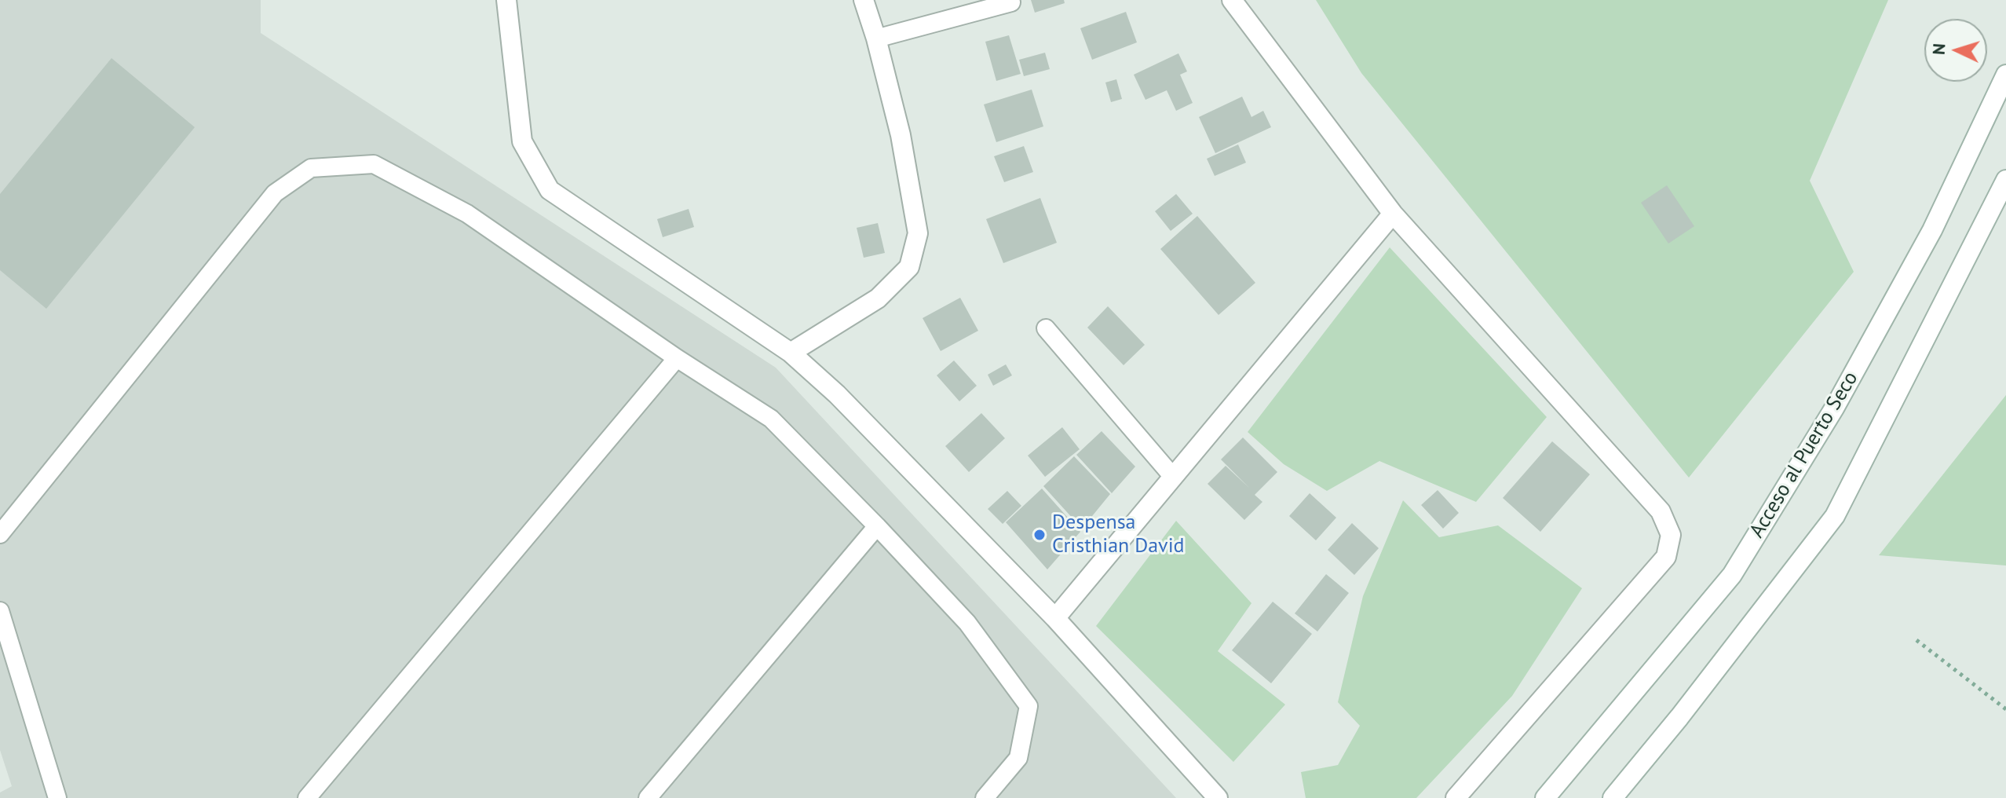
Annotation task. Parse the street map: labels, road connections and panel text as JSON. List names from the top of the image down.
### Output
{
  "streets": {
    "street": ["Acceso al Puerto Seco"]
  },
  "places": ["Despensa Cristhian David"],
  "north": "left"
}
